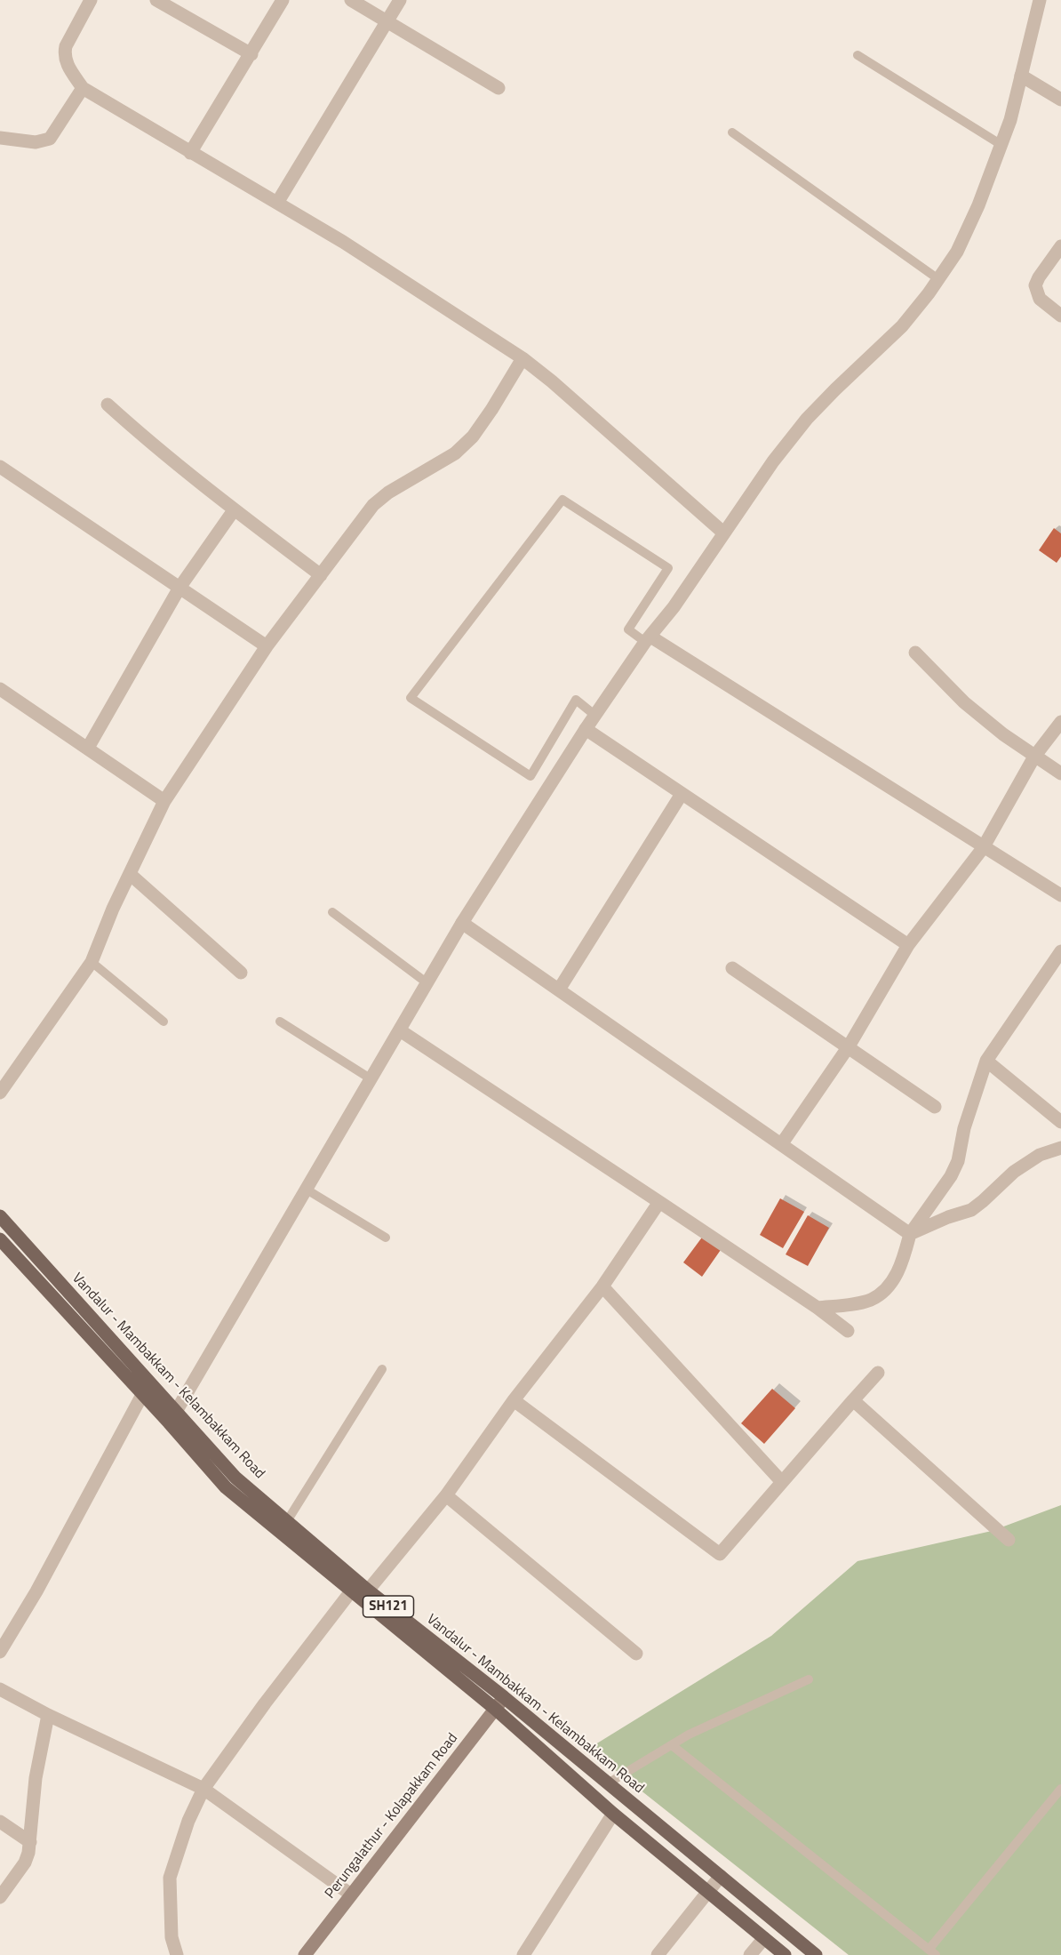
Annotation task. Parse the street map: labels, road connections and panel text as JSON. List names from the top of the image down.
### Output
{
  "streets": {
    "main road": ["Vandalur - Mambakkam - Kelambakkam Road", "SH121", "Perungalathur - Kolapakkam Road"]
  },
  "crossings": [
    ["Vandalur - Mambakkam - Kelambakkam Road", "Perungalathur - Kolapakkam Road"]
  ]
}
